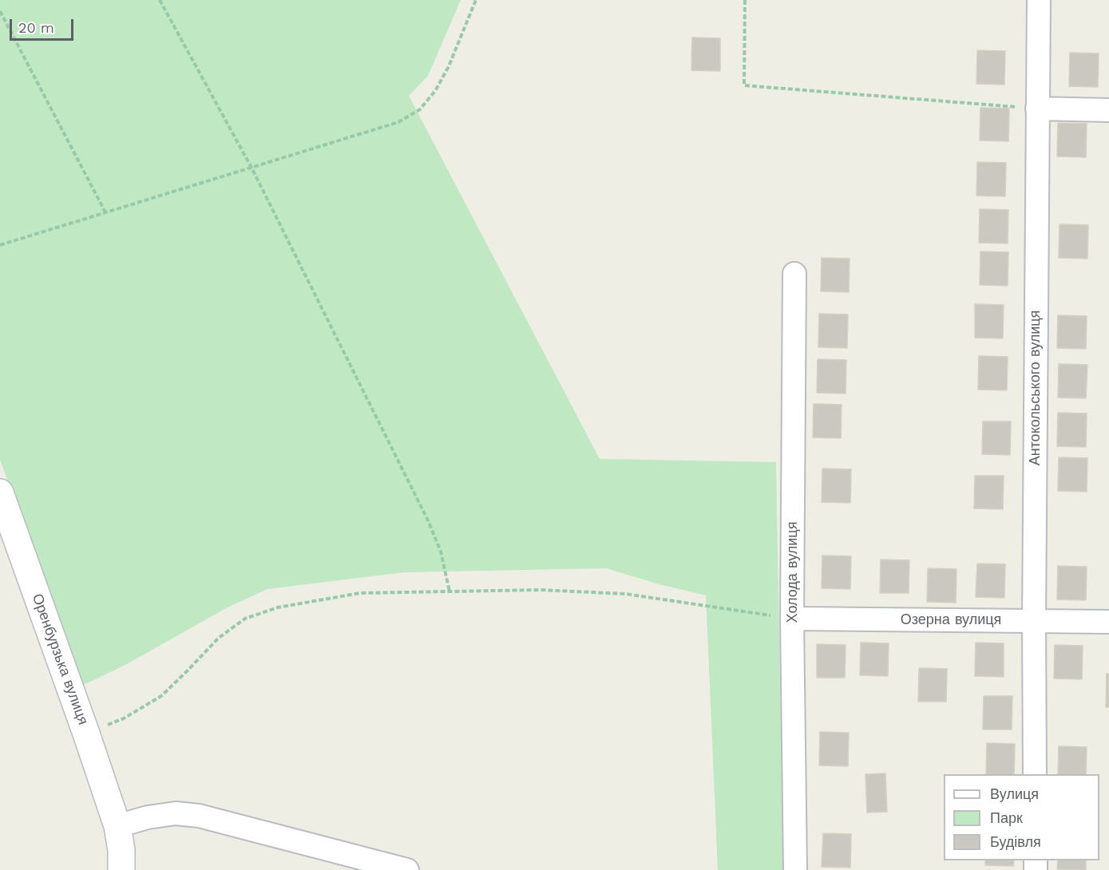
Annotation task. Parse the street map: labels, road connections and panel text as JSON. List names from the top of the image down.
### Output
{
  "streets": {
    "street": [
      "Антокольського вулиця",
      "Холода вулиця",
      "Озерна вулиця",
      "Оренбурзька вулиця"
    ]
  },
  "crossings": [
    ["Антокольського вулиця", "Озерна вулиця"],
    ["Холода вулиця", "Озерна вулиця"]
  ],
  "legend": ["Вулиця", "Парк", "Будівля"],
  "scale_bar": "20 m"
}
